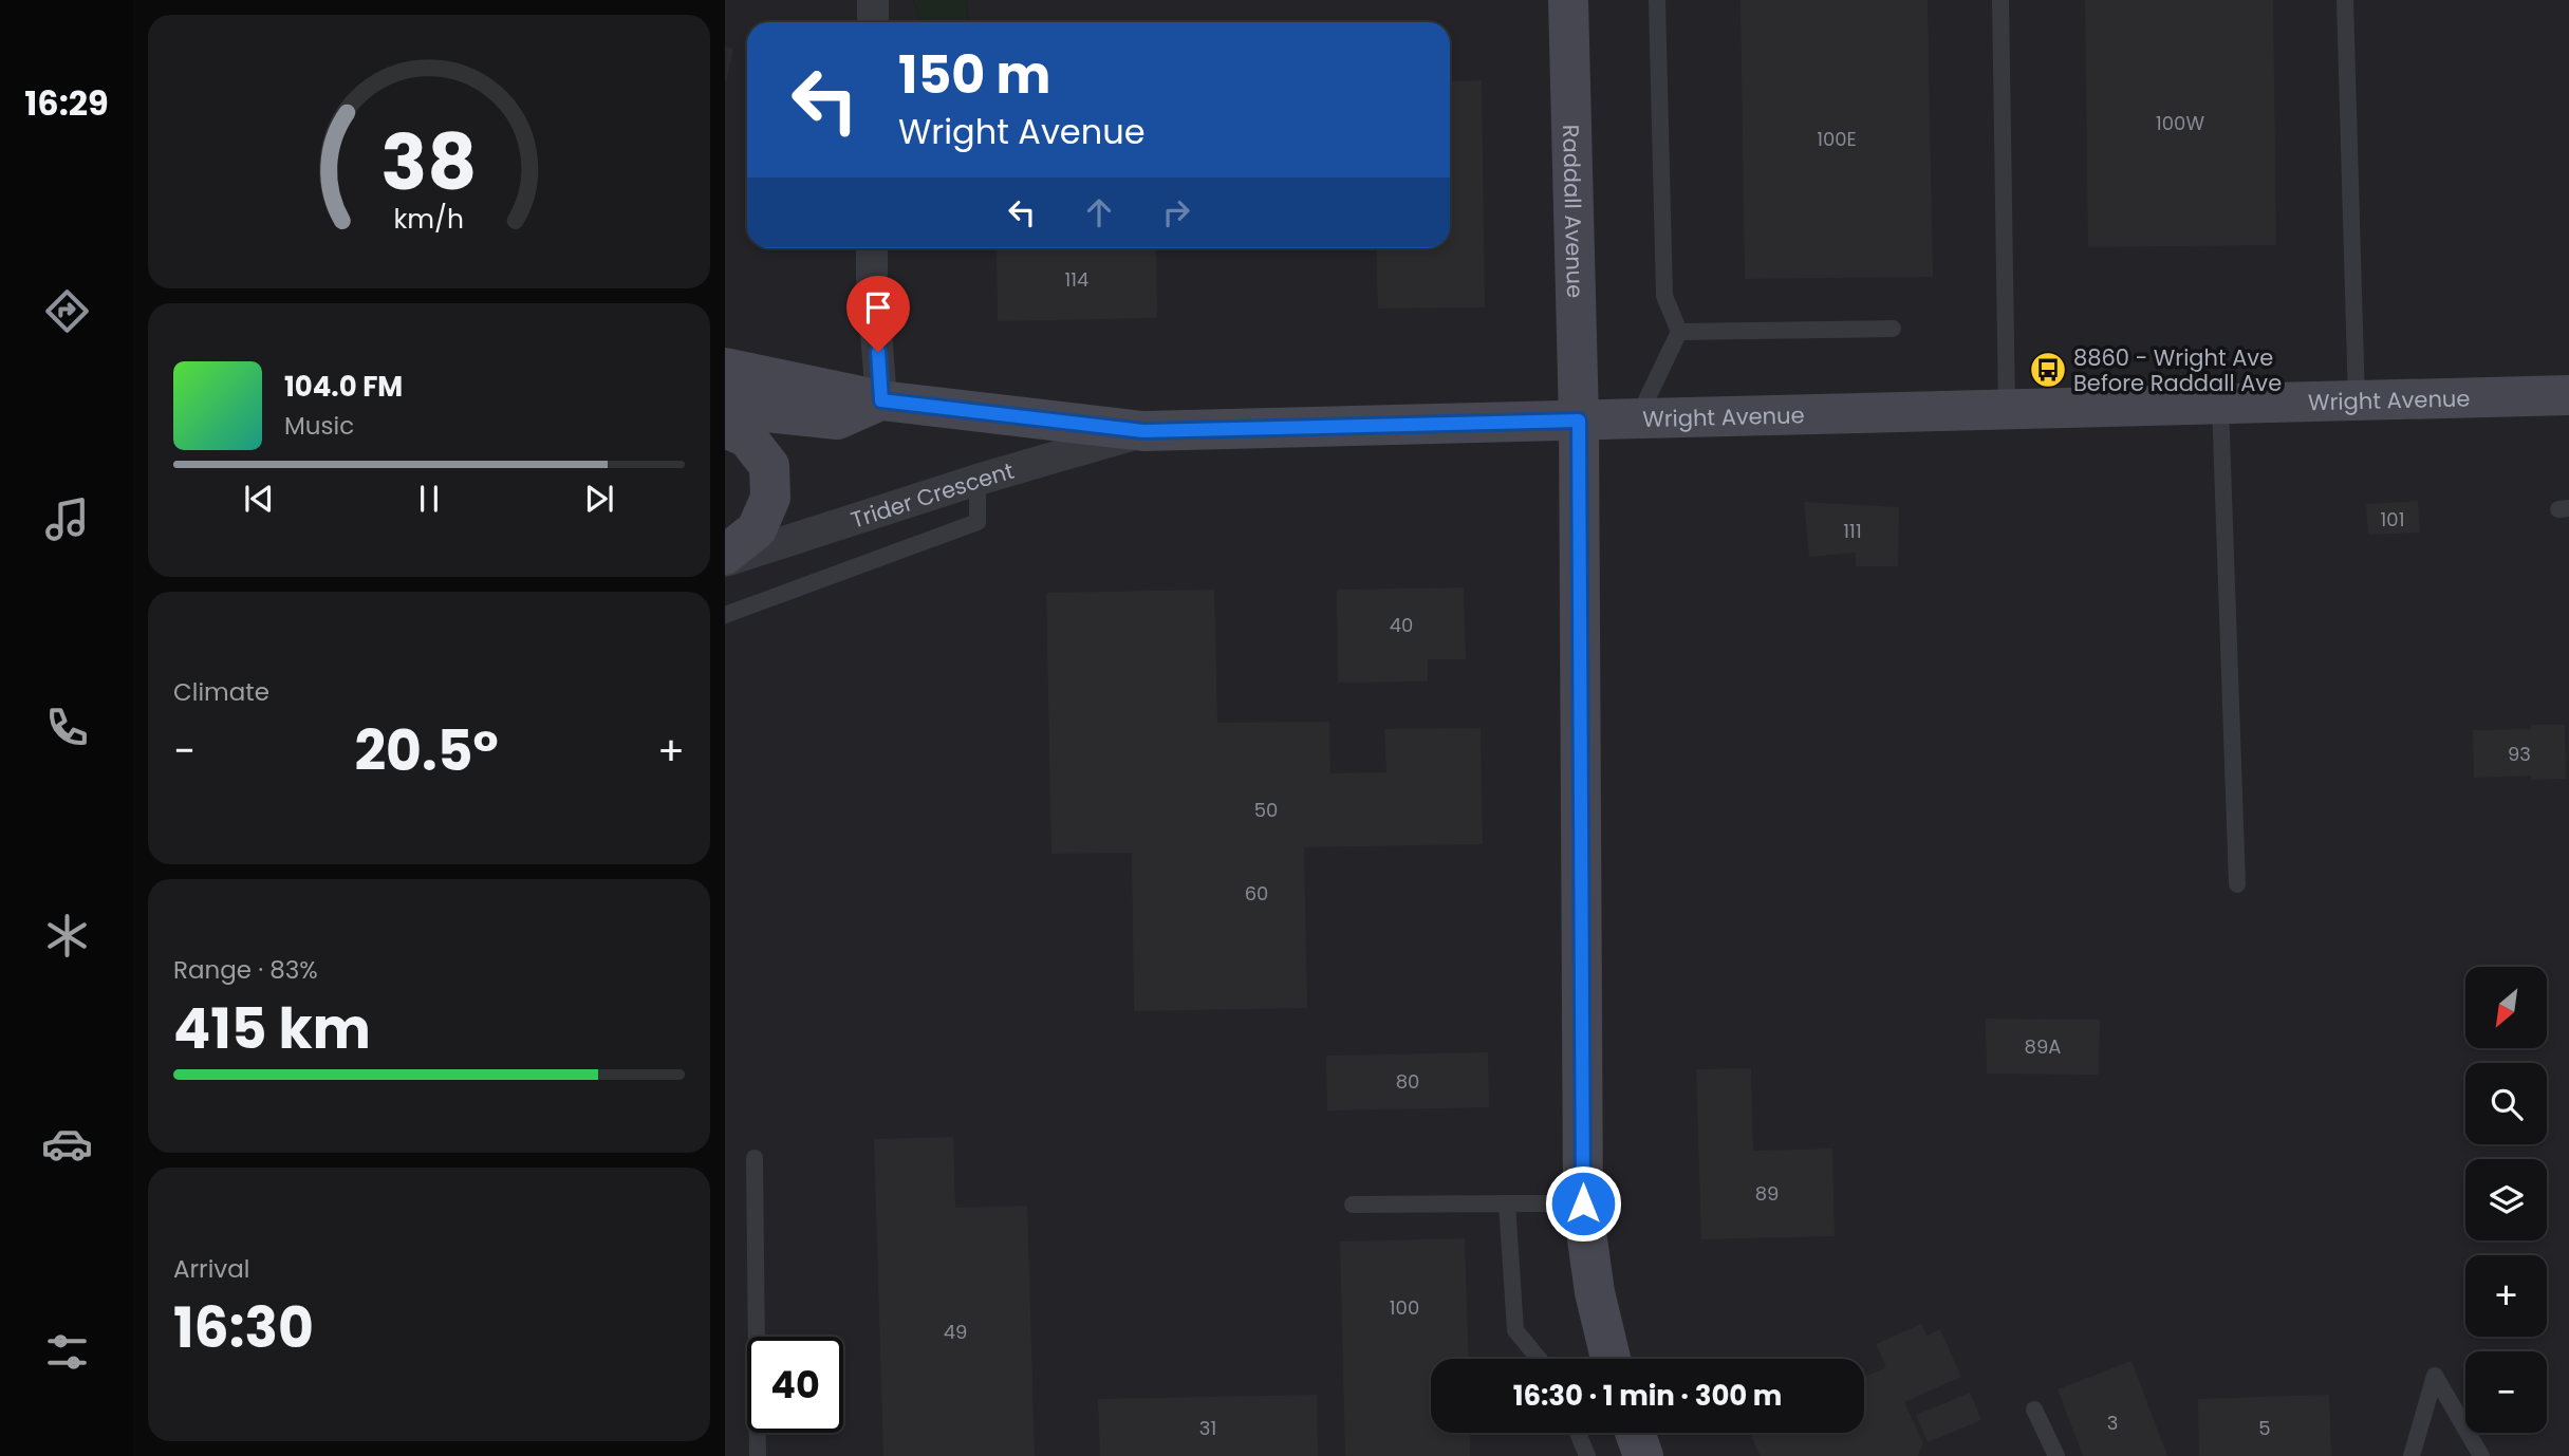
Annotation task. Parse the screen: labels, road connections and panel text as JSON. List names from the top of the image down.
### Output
{
  "streets": {
    "main road": ["Raddall Avenue", "Wright Avenue"],
    "street": ["Trider Crescent"]
  },
  "crossings": [
    ["Raddall Avenue", "Wright Avenue"],
    ["Wright Avenue", "Trider Crescent"]
  ],
  "places": {
    "bus stop": ["8860 - Wright Ave Before Raddall Ave"]
  },
  "house_numbers": [
    "100W",
    "100E",
    "114",
    "101",
    "111",
    "40",
    "93",
    "50",
    "60",
    "89A",
    "80",
    "89",
    "100",
    "49",
    "3",
    "31",
    "5"
  ],
  "north": "bottom left",
  "page": {
    "tabs": "16:29",
    "turn": ["150 m", "Wright Avenue"],
    "song": ["104.0 FM", "Music"],
    "tile": [
      "Climate",
      ["Range · 83%", "415 km"],
      ["Arrival", "16:30"]
    ],
    "heat": ["−", "20.5°", "+"],
    "map_buttons": ["+", "−"],
    "limit": "40",
    "trip": "16:30 · 1 min · 300 m",
    "gauge": ["38", "km/h"]
  }
}
